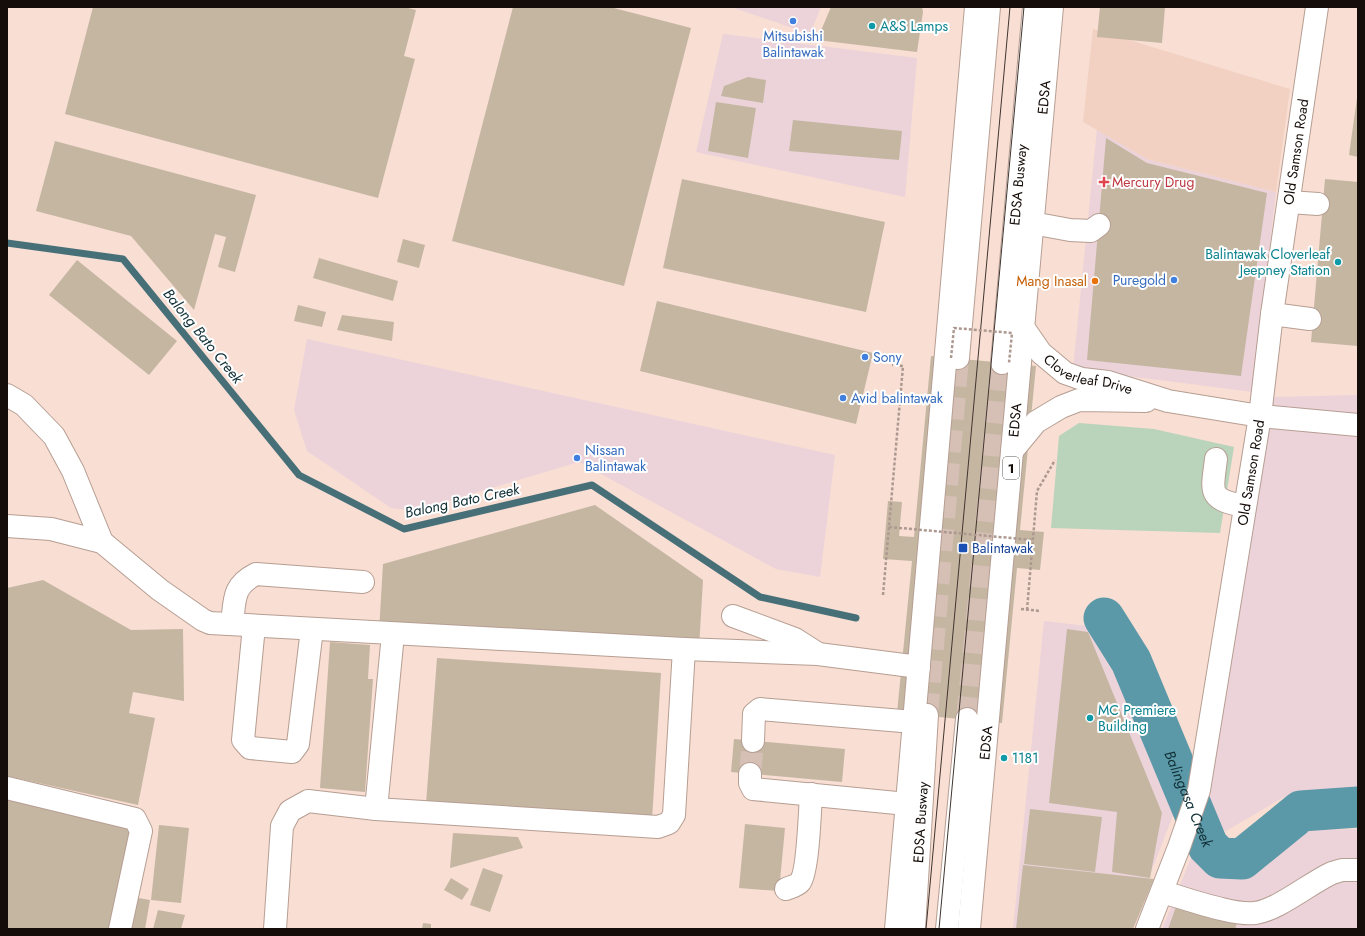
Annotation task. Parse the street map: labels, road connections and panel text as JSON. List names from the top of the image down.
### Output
{
  "streets": {
    "main road": [
      "EDSA",
      "Old Samson Road",
      "EDSA Busway",
      "Cloverleaf Drive",
      "1"
    ]
  },
  "crossings": [
    ["EDSA", "Cloverleaf Drive"],
    ["Old Samson Road", "Cloverleaf Drive"]
  ],
  "water": ["Balong Bato Creek", "Balingasa Creek"],
  "places": {
    "other": [
      "Mitsubishi Balintawak",
      "A&S Lamps",
      "Balintawak Cloverleaf Jeepney Station",
      "Puregold",
      "Mang Inasal",
      "Sony",
      "Avid balintawak",
      "Nissan Balintawak",
      "MC Premiere Building",
      "1181"
    ],
    "health": ["Mercury Drug"],
    "transit": ["Balintawak"]
  }
}
